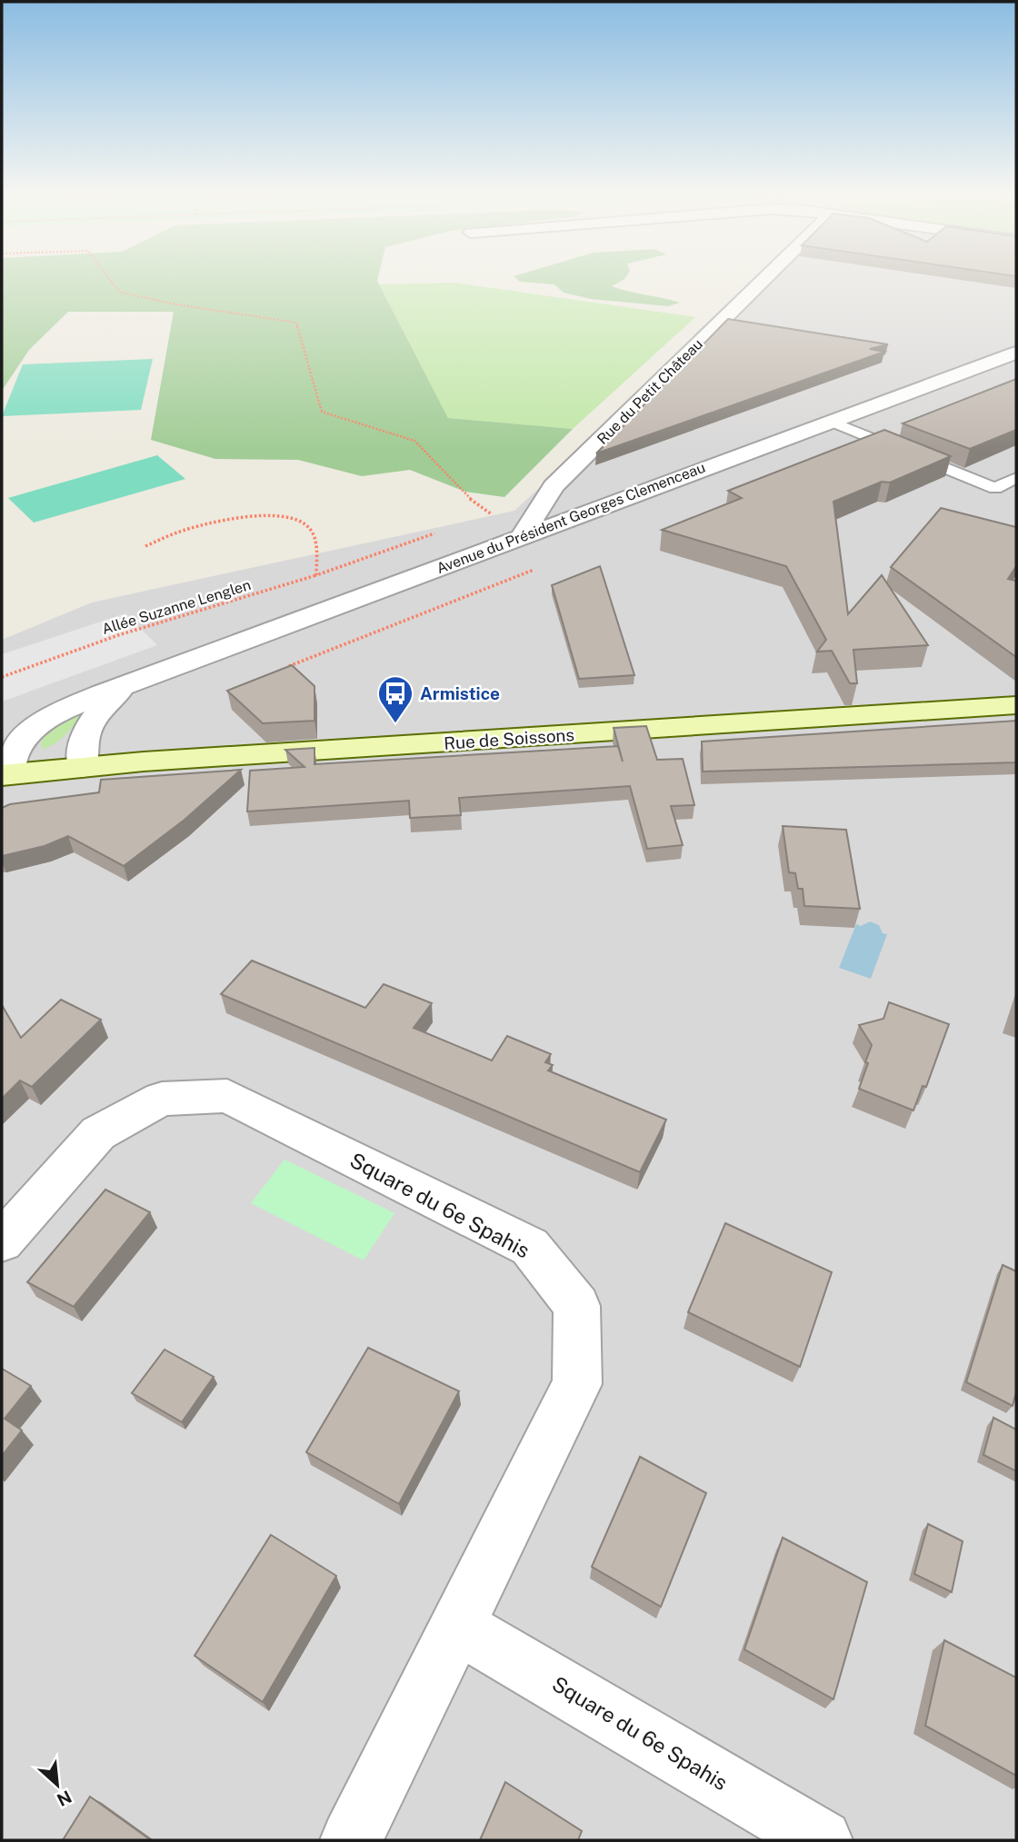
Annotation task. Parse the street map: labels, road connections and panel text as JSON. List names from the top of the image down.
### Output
{
  "streets": {
    "main road": ["Rue de Soissons"],
    "street": ["Rue du Petit Château", "Avenue du Président Georges Clemenceau", "Square du 6e Spahis"],
    "path": ["Allée Suzanne Lenglen"]
  },
  "crossings": [
    ["Rue du Petit Château", "Avenue du Président Georges Clemenceau"],
    ["Avenue du Président Georges Clemenceau", "Rue de Soissons"]
  ],
  "places": {
    "bus stop": ["Armistice"]
  },
  "north": "bottom right"
}
